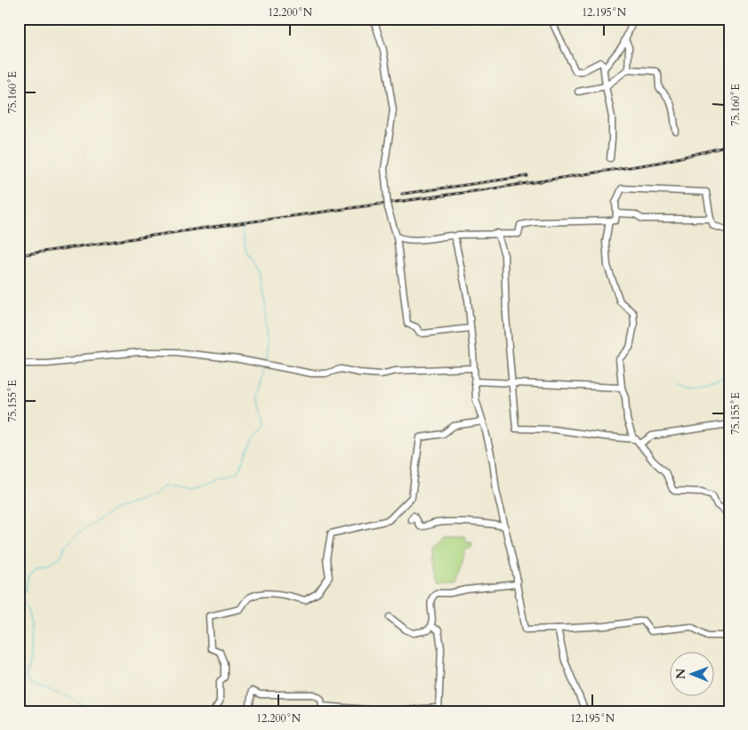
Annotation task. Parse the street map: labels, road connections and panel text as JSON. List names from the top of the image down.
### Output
{
  "north": "left",
  "coordinates": [
    "12.200°N",
    "12.195°N",
    "75.160°E",
    "75.155°E"
  ]
}
